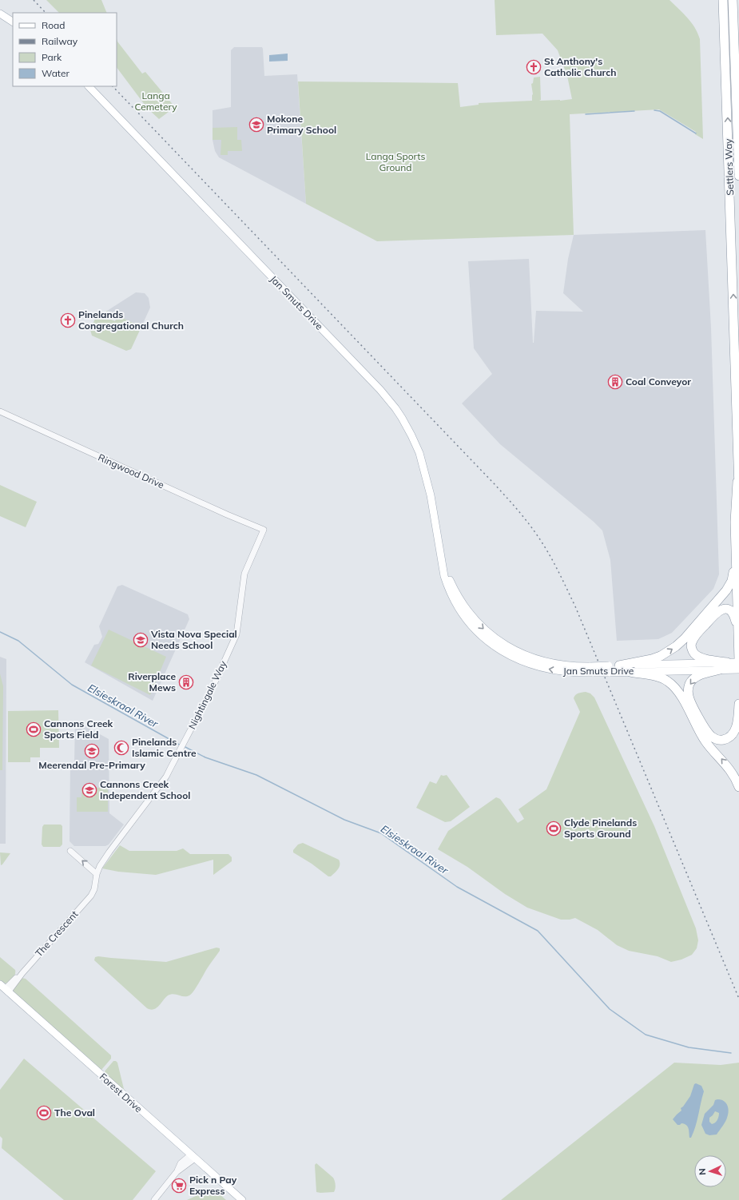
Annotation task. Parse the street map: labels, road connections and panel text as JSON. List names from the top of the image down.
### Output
{
  "streets": {
    "highway": ["Settlers Way"],
    "main road": ["Jan Smuts Drive", "Forest Drive"],
    "street": ["Ringwood Drive", "Nightingale Way", "The Crescent"]
  },
  "crossings": [
    ["Ringwood Drive", "Nightingale Way"],
    ["Nightingale Way", "The Crescent"],
    ["The Crescent", "Forest Drive"]
  ],
  "one_way": ["Settlers Way"],
  "water": ["Elsieskraal River"],
  "parks": ["Langa Cemetery", "Langa Sports Ground"],
  "places": {
    "church": ["St Anthony's Catholic Church", "Pinelands Congregational Church"],
    "school or university": [
      "Mokone Primary School",
      "Vista Nova Special Needs School",
      "Meerendal Pre-Primary",
      "Cannons Creek Independent School"
    ],
    "building": ["Coal Conveyor", "Riverplace Mews"],
    "sports": ["Cannons Creek Sports Field", "Clyde Pinelands Sports Ground", "The Oval"],
    "mosque": ["Pinelands Islamic Centre"],
    "supermarket": ["Pick n Pay Express"]
  },
  "legend": [
    "Road",
    "Railway",
    "Park",
    "Water"
  ],
  "north": "left"
}
